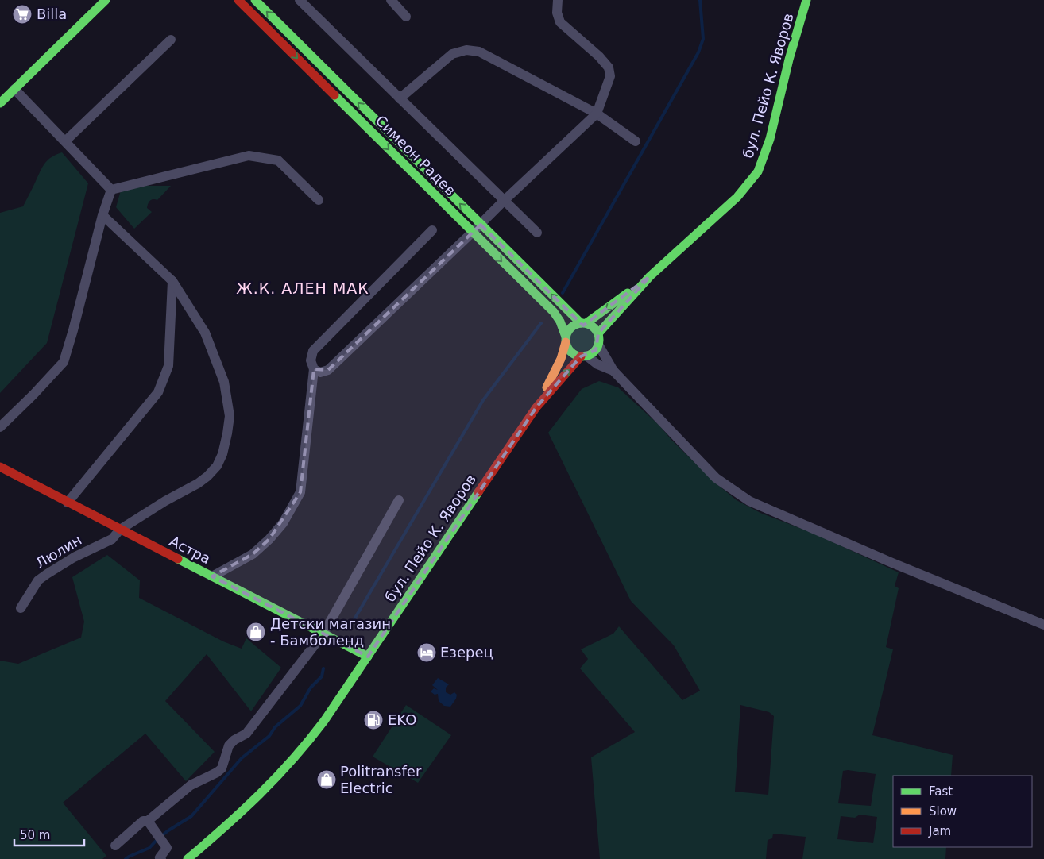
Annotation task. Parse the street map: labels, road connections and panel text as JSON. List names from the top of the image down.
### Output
{
  "streets": {
    "street": [
      "бул. Пейо К. Яворов",
      "Симеон Радев",
      "Астра",
      "Люлин"
    ]
  },
  "crossings": [
    ["бул. Пейо К. Яворов", "Симеон Радев"],
    ["бул. Пейо К. Яворов", "Астра"],
    ["Астра", "Люлин"]
  ],
  "districts": ["Ж.К. АЛЕН МАК"],
  "places": {
    "supermarket": ["Billa"],
    "shop": ["Детски магазин - Бамболенд", "Politransfer Electric"],
    "hotel": ["Езерец"],
    "fuel station": ["EKO"]
  },
  "legend": ["Fast", "Slow", "Jam"],
  "scale_bar": "50 m"
}
